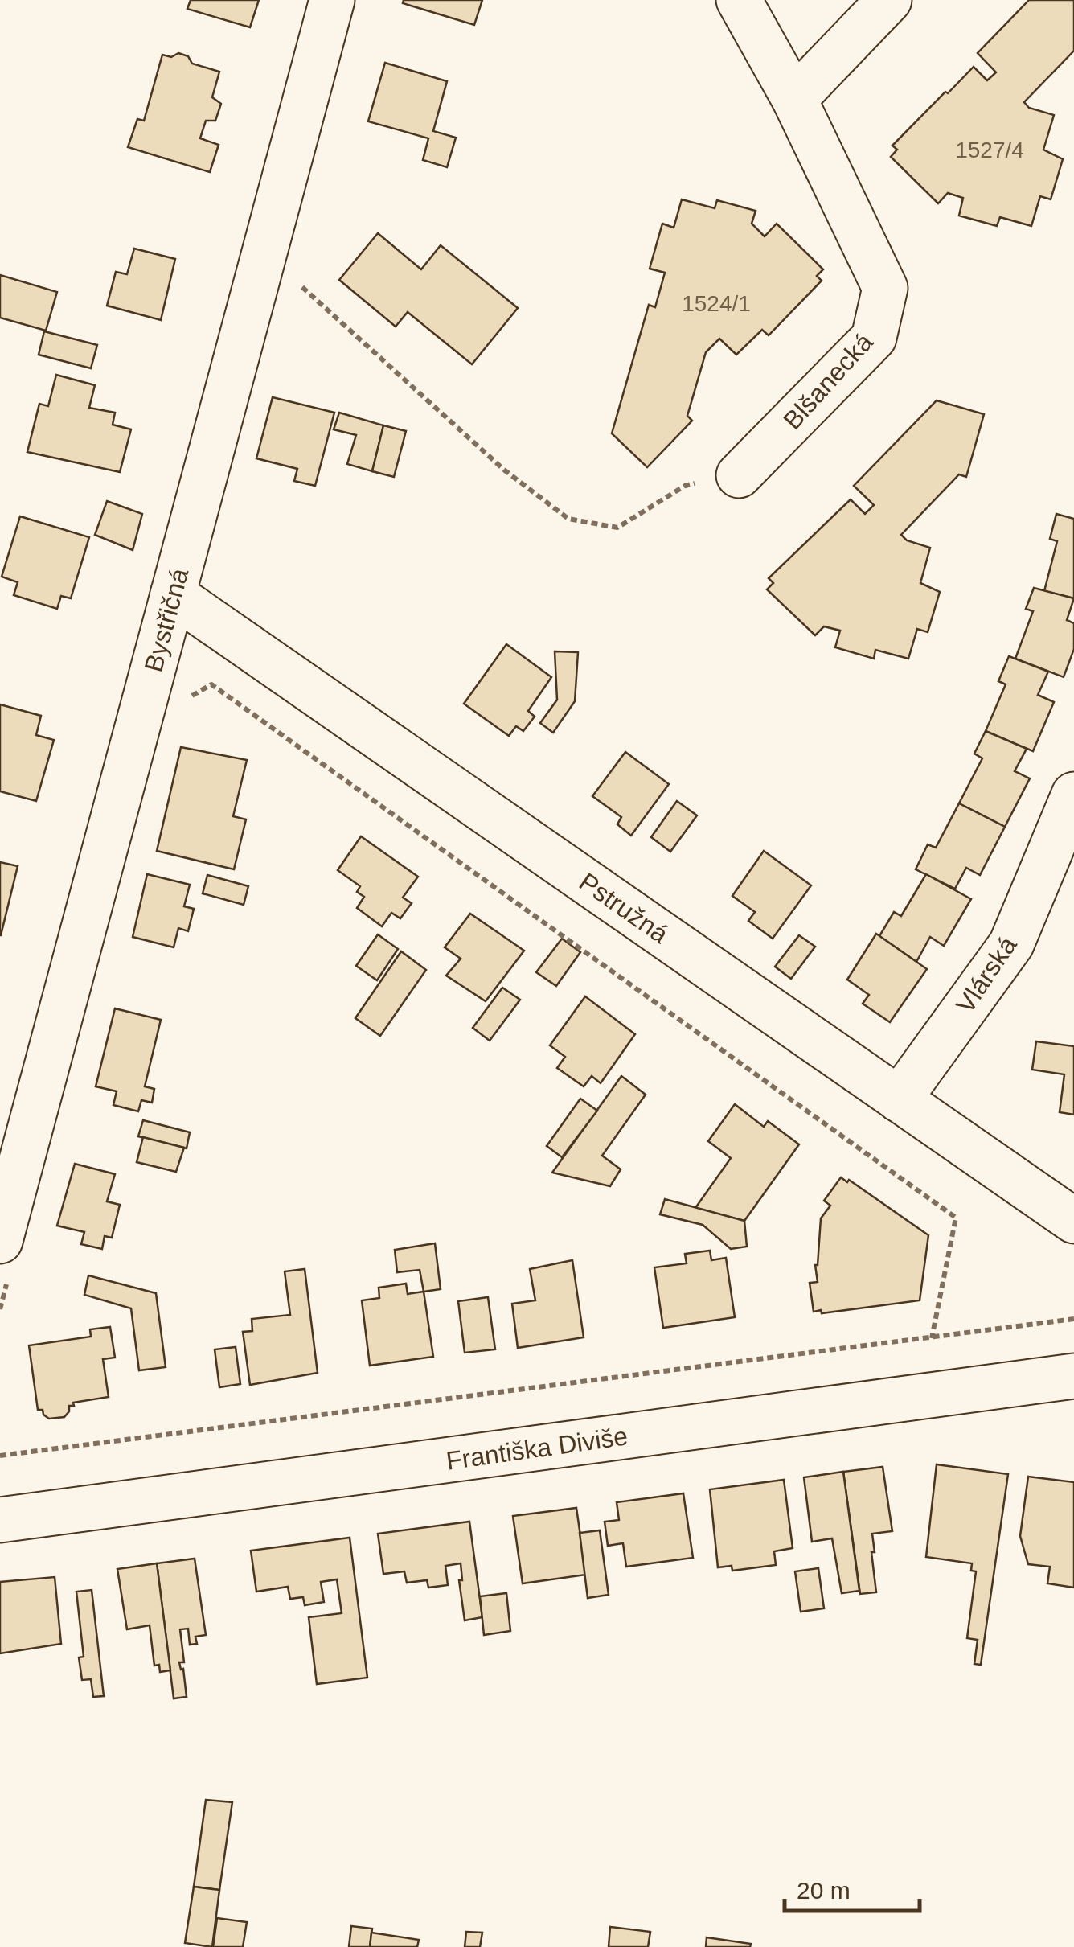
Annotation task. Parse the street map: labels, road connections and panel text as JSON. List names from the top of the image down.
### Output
{
  "streets": {
    "street": [
      "Blšanecká",
      "Bystřičná",
      "Pstružná",
      "Vlárská",
      "Františka Diviše"
    ]
  },
  "crossings": [
    ["Bystřičná", "Pstružná"],
    ["Pstružná", "Vlárská"]
  ],
  "house_numbers": ["1527/4", "1524/1"],
  "scale_bar": "20 m"
}
